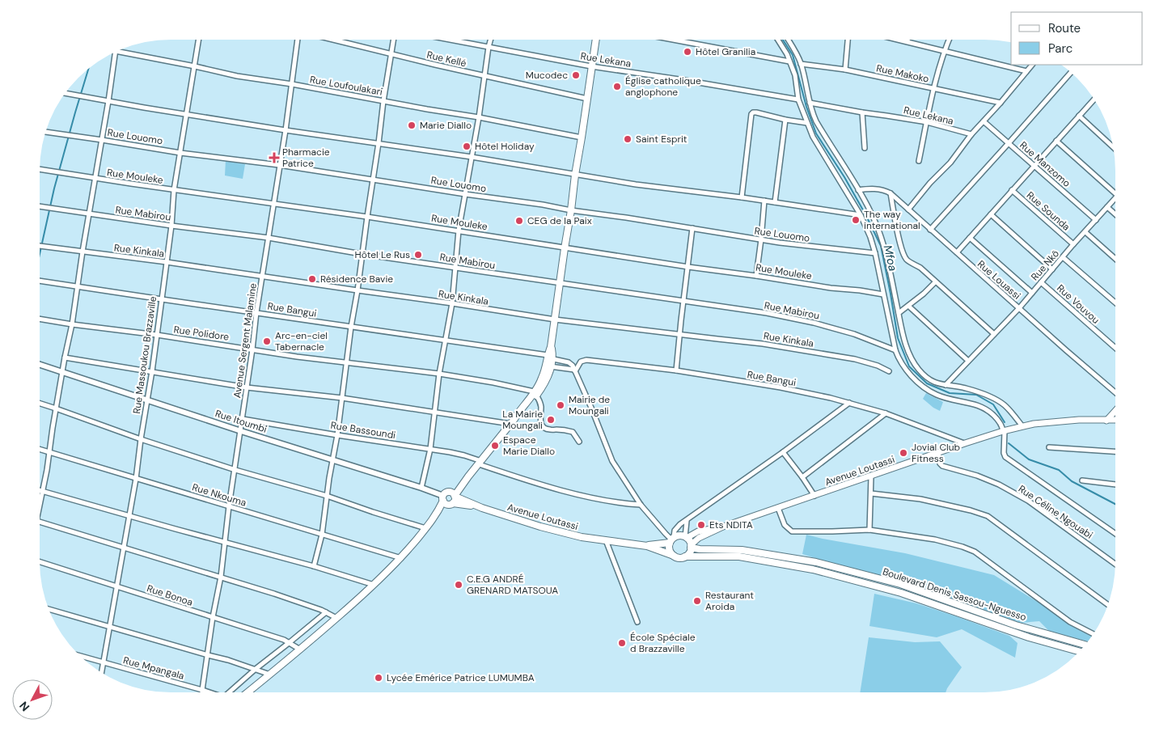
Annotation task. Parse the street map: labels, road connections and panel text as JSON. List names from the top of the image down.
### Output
{
  "streets": {
    "main road": ["Avenue Loutassi", "Boulevard Denis Sassou-Nguesso"],
    "street": [
      "Rue Kellé",
      "Rue Lekana",
      "Rue Makoko",
      "Rue Loufoulakari",
      "Rue Louomo",
      "Rue Manzomo",
      "Rue Mouleke",
      "Rue Sounda",
      "Rue Mabirou",
      "Rue Kinkala",
      "Rue Nkô",
      "Rue Louassi",
      "Rue Vouvou",
      "Rue Bangui",
      "Rue Polidore",
      "Avenue Sergent Malamine",
      "Rue Massoukou Brazzaville",
      "Rue Itoumbi",
      "Rue Bassoundi",
      "Rue Nkouma",
      "Rue Céline Ngouabi",
      "Rue Bonoa",
      "Rue Mpangala"
    ]
  },
  "crossings": [
    ["Rue Loufoulakari", "Avenue Sergent Malamine"],
    ["Rue Loufoulakari", "Rue Massoukou Brazzaville"],
    ["Rue Louomo", "Avenue Sergent Malamine"],
    ["Rue Louomo", "Rue Massoukou Brazzaville"],
    ["Rue Manzomo", "Rue Nkô"],
    ["Rue Mouleke", "Avenue Sergent Malamine"],
    ["Rue Mouleke", "Rue Massoukou Brazzaville"],
    ["Rue Sounda", "Rue Nkô"],
    ["Rue Mabirou", "Avenue Sergent Malamine"],
    ["Rue Mabirou", "Rue Massoukou Brazzaville"],
    ["Rue Kinkala", "Avenue Sergent Malamine"],
    ["Rue Kinkala", "Rue Massoukou Brazzaville"],
    ["Rue Nkô", "Rue Louassi"],
    ["Rue Nkô", "Rue Vouvou"],
    ["Rue Bangui", "Avenue Sergent Malamine"],
    ["Rue Bangui", "Rue Massoukou Brazzaville"],
    ["Rue Bangui", "Avenue Loutassi"],
    ["Rue Polidore", "Avenue Sergent Malamine"],
    ["Rue Polidore", "Rue Massoukou Brazzaville"],
    ["Avenue Sergent Malamine", "Rue Itoumbi"],
    ["Avenue Sergent Malamine", "Rue Bassoundi"],
    ["Avenue Sergent Malamine", "Rue Nkouma"],
    ["Avenue Sergent Malamine", "Rue Bonoa"],
    ["Avenue Sergent Malamine", "Rue Mpangala"],
    ["Rue Massoukou Brazzaville", "Rue Itoumbi"],
    ["Rue Massoukou Brazzaville", "Rue Nkouma"],
    ["Rue Massoukou Brazzaville", "Rue Bonoa"],
    ["Rue Massoukou Brazzaville", "Rue Mpangala"],
    ["Avenue Loutassi", "Rue Céline Ngouabi"],
    ["Avenue Loutassi", "Boulevard Denis Sassou-Nguesso"]
  ],
  "water": ["Mfoa"],
  "places": {
    "other": [
      "Hôtel Granilia",
      "Mucodec",
      "Église catholique anglophone",
      "Marie Diallo",
      "Saint Esprit",
      "Hôtel Holiday",
      "The way international",
      "CEG de la Paix",
      "Hôtel Le Rus",
      "Résidence Bavie",
      "Arc-en-ciel Tabernacle",
      "Mairie de Moungali",
      "La Mairie Moungali",
      "Espace Marie Diallo",
      "Jovial Club Fitness",
      "Ets NDITA",
      "C.E.G ANDRÉ GRENARD MATSOUA",
      "Restaurant Aroida",
      "École Spéciale d Brazzaville",
      "Lycée Emérice Patrice LUMUMBA"
    ],
    "health": ["Pharmacie Patrice"]
  },
  "legend": ["Route", "Parc"],
  "north": "bottom left"
}
